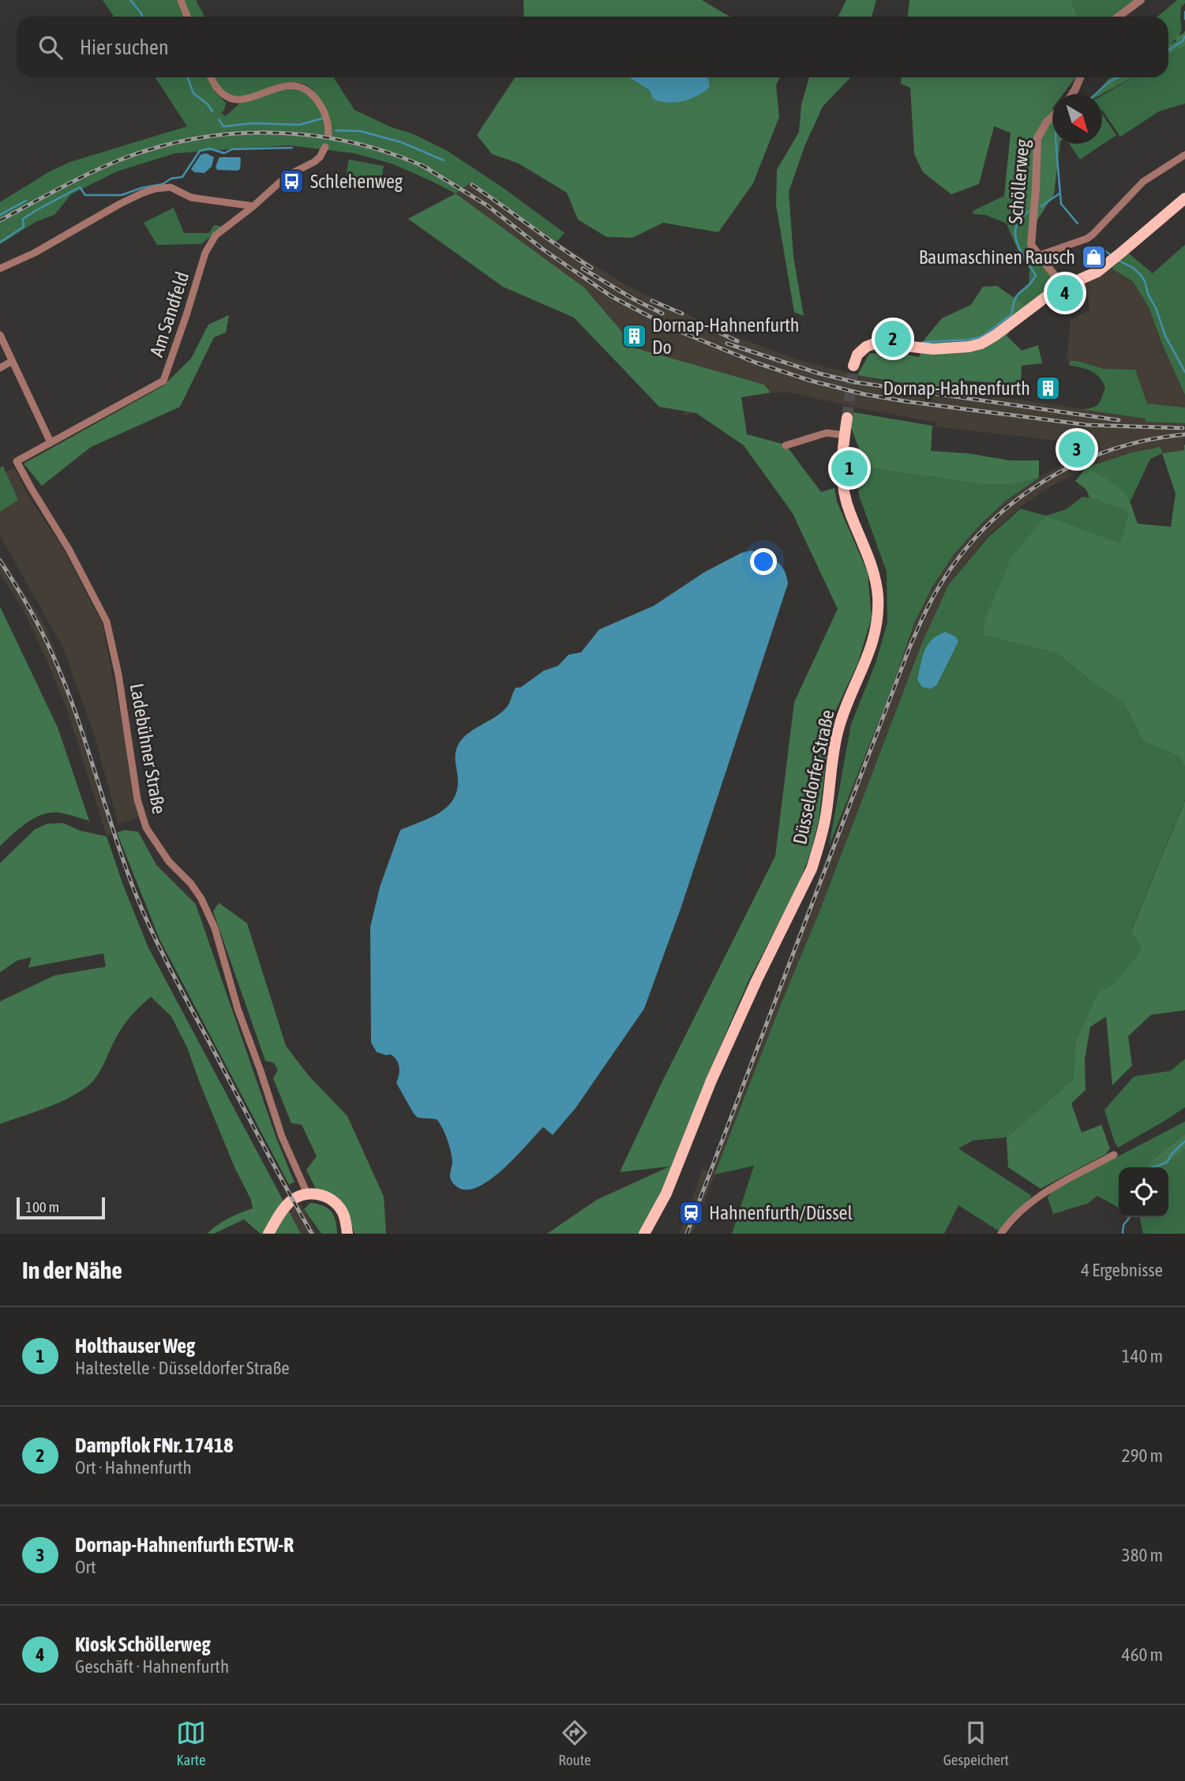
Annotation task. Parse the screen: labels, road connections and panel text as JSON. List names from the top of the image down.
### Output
{
  "streets": {
    "main road": ["Düsseldorfer Straße"],
    "street": ["Schöllerweg", "Am Sandfeld", "Ladebühner Straße"]
  },
  "crossings": [
    ["Am Sandfeld", "Ladebühner Straße"]
  ],
  "places": {
    "bus stop": ["Schlehenweg"],
    "shop": ["Baumaschinen Rausch"],
    "building": ["Dornap-Hahnenfurth Do", "Dornap-Hahnenfurth"],
    "station": ["Hahnenfurth/Düssel"]
  },
  "scale_bar": "100 m",
  "north": "bottom right",
  "page": {
    "search": "Hier suchen",
    "pins": [
      "4",
      "2",
      "3",
      "1"
    ],
    "scale": "100 m",
    "heading": ["In der Nähe", "4 Ergebnisse"],
    "list": [
      {
        "mark": "1",
        "name": "Holthauser Weg",
        "note": "Haltestelle · Düsseldorfer Straße",
        "value": "140 m"
      },
      {
        "mark": "2",
        "name": "Dampflok FNr. 17418",
        "note": "Ort · Hahnenfurth",
        "value": "290 m"
      },
      {
        "mark": "3",
        "name": "Dornap-Hahnenfurth ESTW-R",
        "note": "Ort",
        "value": "380 m"
      },
      {
        "mark": "4",
        "name": "Kiosk Schöllerweg",
        "note": "Geschäft · Hahnenfurth",
        "value": "460 m"
      }
    ],
    "nav": ["Karte", "Route", "Gespeichert"]
  }
}
